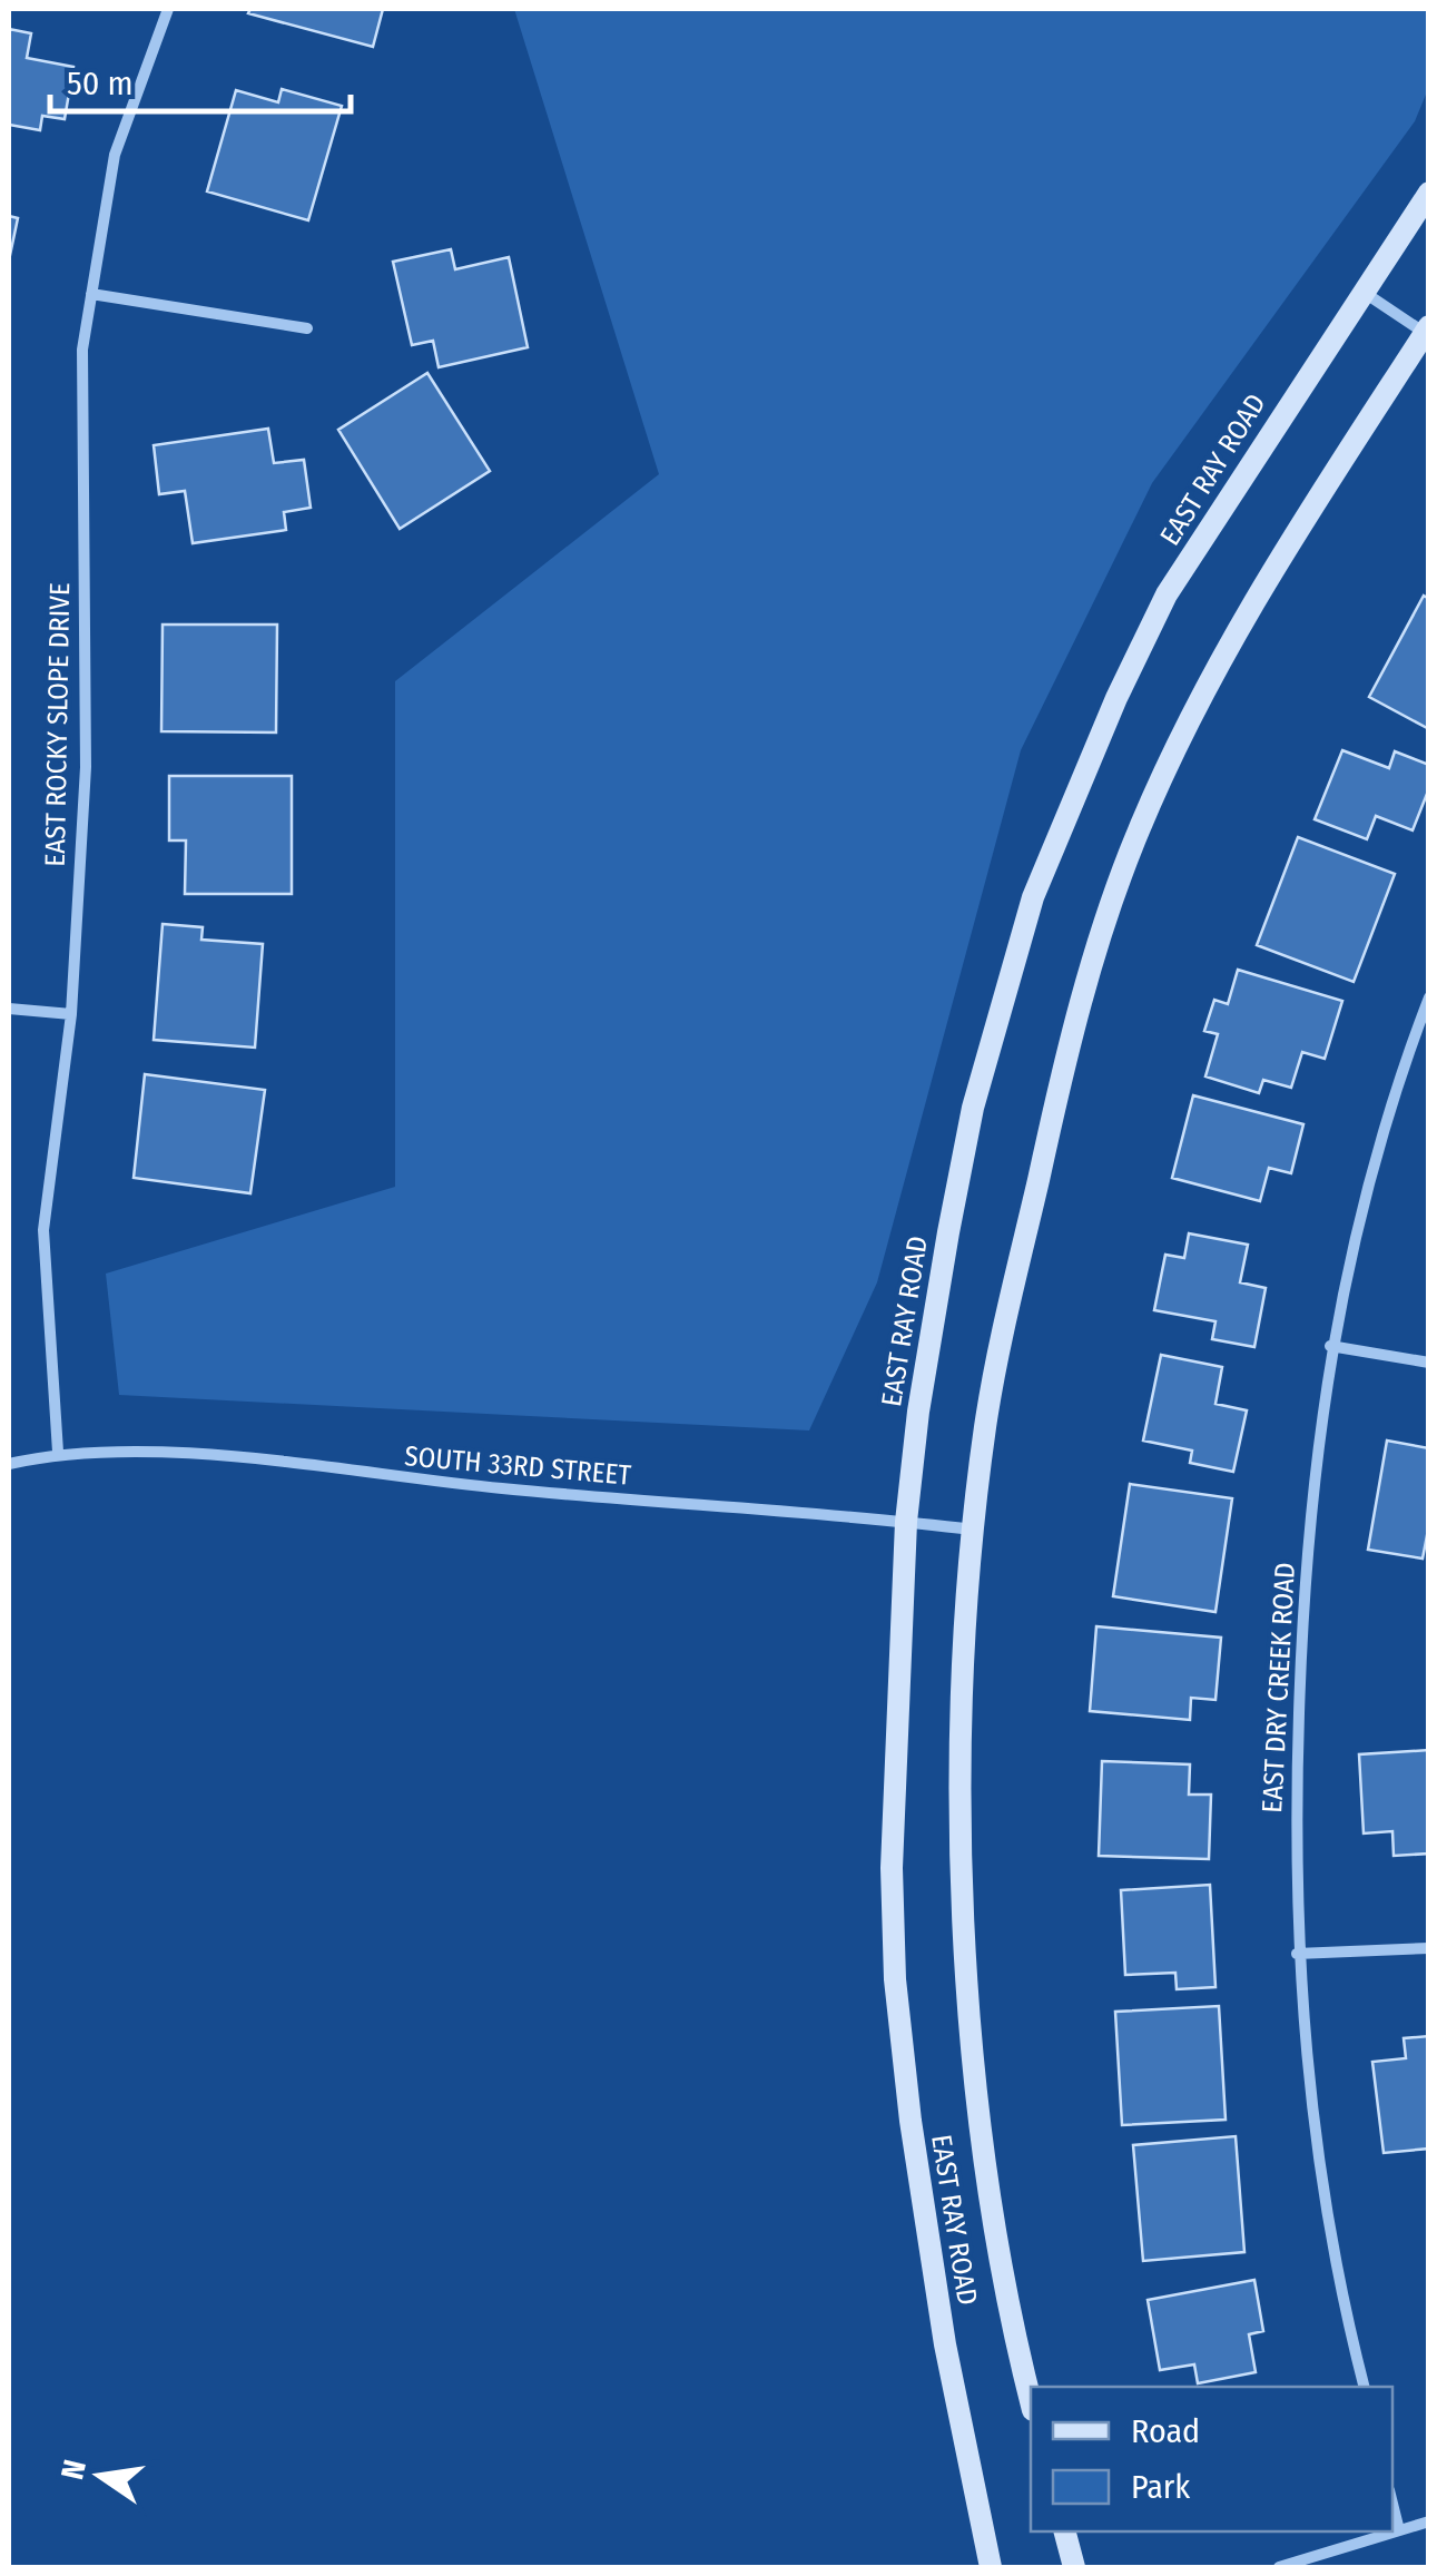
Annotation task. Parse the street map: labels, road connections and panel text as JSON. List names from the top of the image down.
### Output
{
  "streets": {
    "main road": ["EAST RAY ROAD"],
    "street": ["EAST ROCKY SLOPE DRIVE", "SOUTH 33RD STREET", "EAST DRY CREEK ROAD"]
  },
  "crossings": [
    ["EAST RAY ROAD", "SOUTH 33RD STREET"],
    ["EAST ROCKY SLOPE DRIVE", "SOUTH 33RD STREET"]
  ],
  "legend": ["Road", "Park"],
  "scale_bar": "50 m",
  "north": "left"
}
